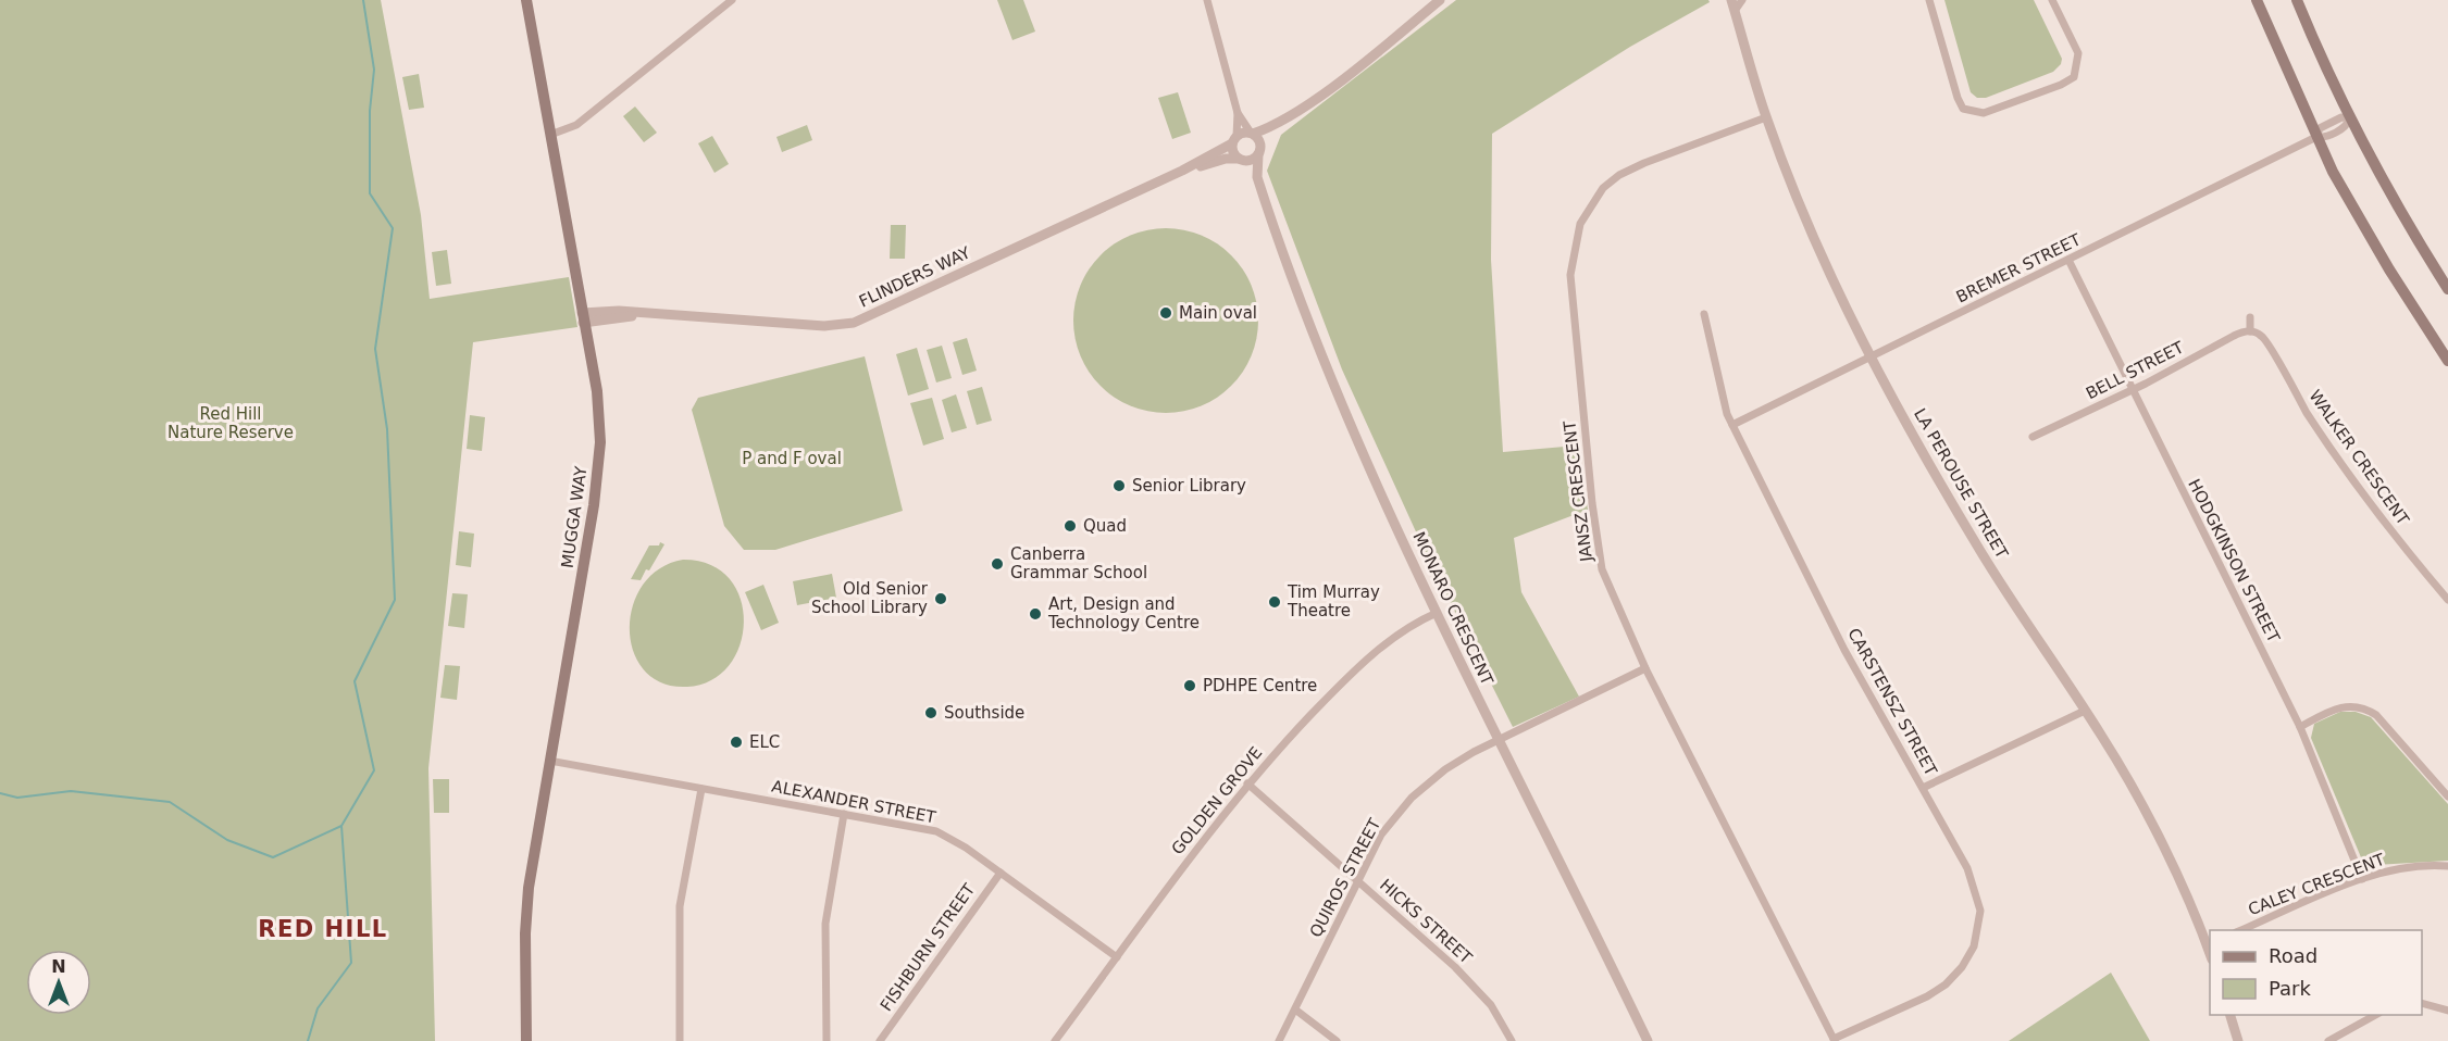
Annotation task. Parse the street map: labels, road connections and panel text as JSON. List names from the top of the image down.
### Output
{
  "streets": {
    "main road": ["MUGGA WAY"],
    "street": [
      "BREMER STREET",
      "FLINDERS WAY",
      "BELL STREET",
      "WALKER CRESCENT",
      "LA PEROUSE STREET",
      "JANSZ CRESCENT",
      "HODGKINSON STREET",
      "MONARO CRESCENT",
      "CARSTENSZ STREET",
      "GOLDEN GROVE",
      "ALEXANDER STREET",
      "QUIROS STREET",
      "CALEY CRESCENT",
      "HICKS STREET",
      "FISHBURN STREET"
    ]
  },
  "crossings": [
    ["BREMER STREET", "LA PEROUSE STREET"],
    ["BREMER STREET", "HODGKINSON STREET"],
    ["BREMER STREET", "CARSTENSZ STREET"],
    ["FLINDERS WAY", "MUGGA WAY"],
    ["FLINDERS WAY", "MONARO CRESCENT"],
    ["BELL STREET", "WALKER CRESCENT"],
    ["BELL STREET", "HODGKINSON STREET"],
    ["LA PEROUSE STREET", "JANSZ CRESCENT"],
    ["JANSZ CRESCENT", "CARSTENSZ STREET"],
    ["JANSZ CRESCENT", "QUIROS STREET"],
    ["MUGGA WAY", "ALEXANDER STREET"],
    ["HODGKINSON STREET", "CALEY CRESCENT"],
    ["MONARO CRESCENT", "GOLDEN GROVE"],
    ["MONARO CRESCENT", "QUIROS STREET"],
    ["GOLDEN GROVE", "ALEXANDER STREET"],
    ["GOLDEN GROVE", "HICKS STREET"],
    ["ALEXANDER STREET", "FISHBURN STREET"],
    ["QUIROS STREET", "HICKS STREET"]
  ],
  "districts": ["RED HILL"],
  "parks": ["Red Hill Nature Reserve", "P and F oval"],
  "places": [
    "Main oval",
    "Senior Library",
    "Quad",
    "Canberra Grammar School",
    "Old Senior School Library",
    "Tim Murray Theatre",
    "Art, Design and Technology Centre",
    "PDHPE Centre",
    "Southside",
    "ELC"
  ],
  "legend": ["Road", "Park"],
  "north": "top"
}
